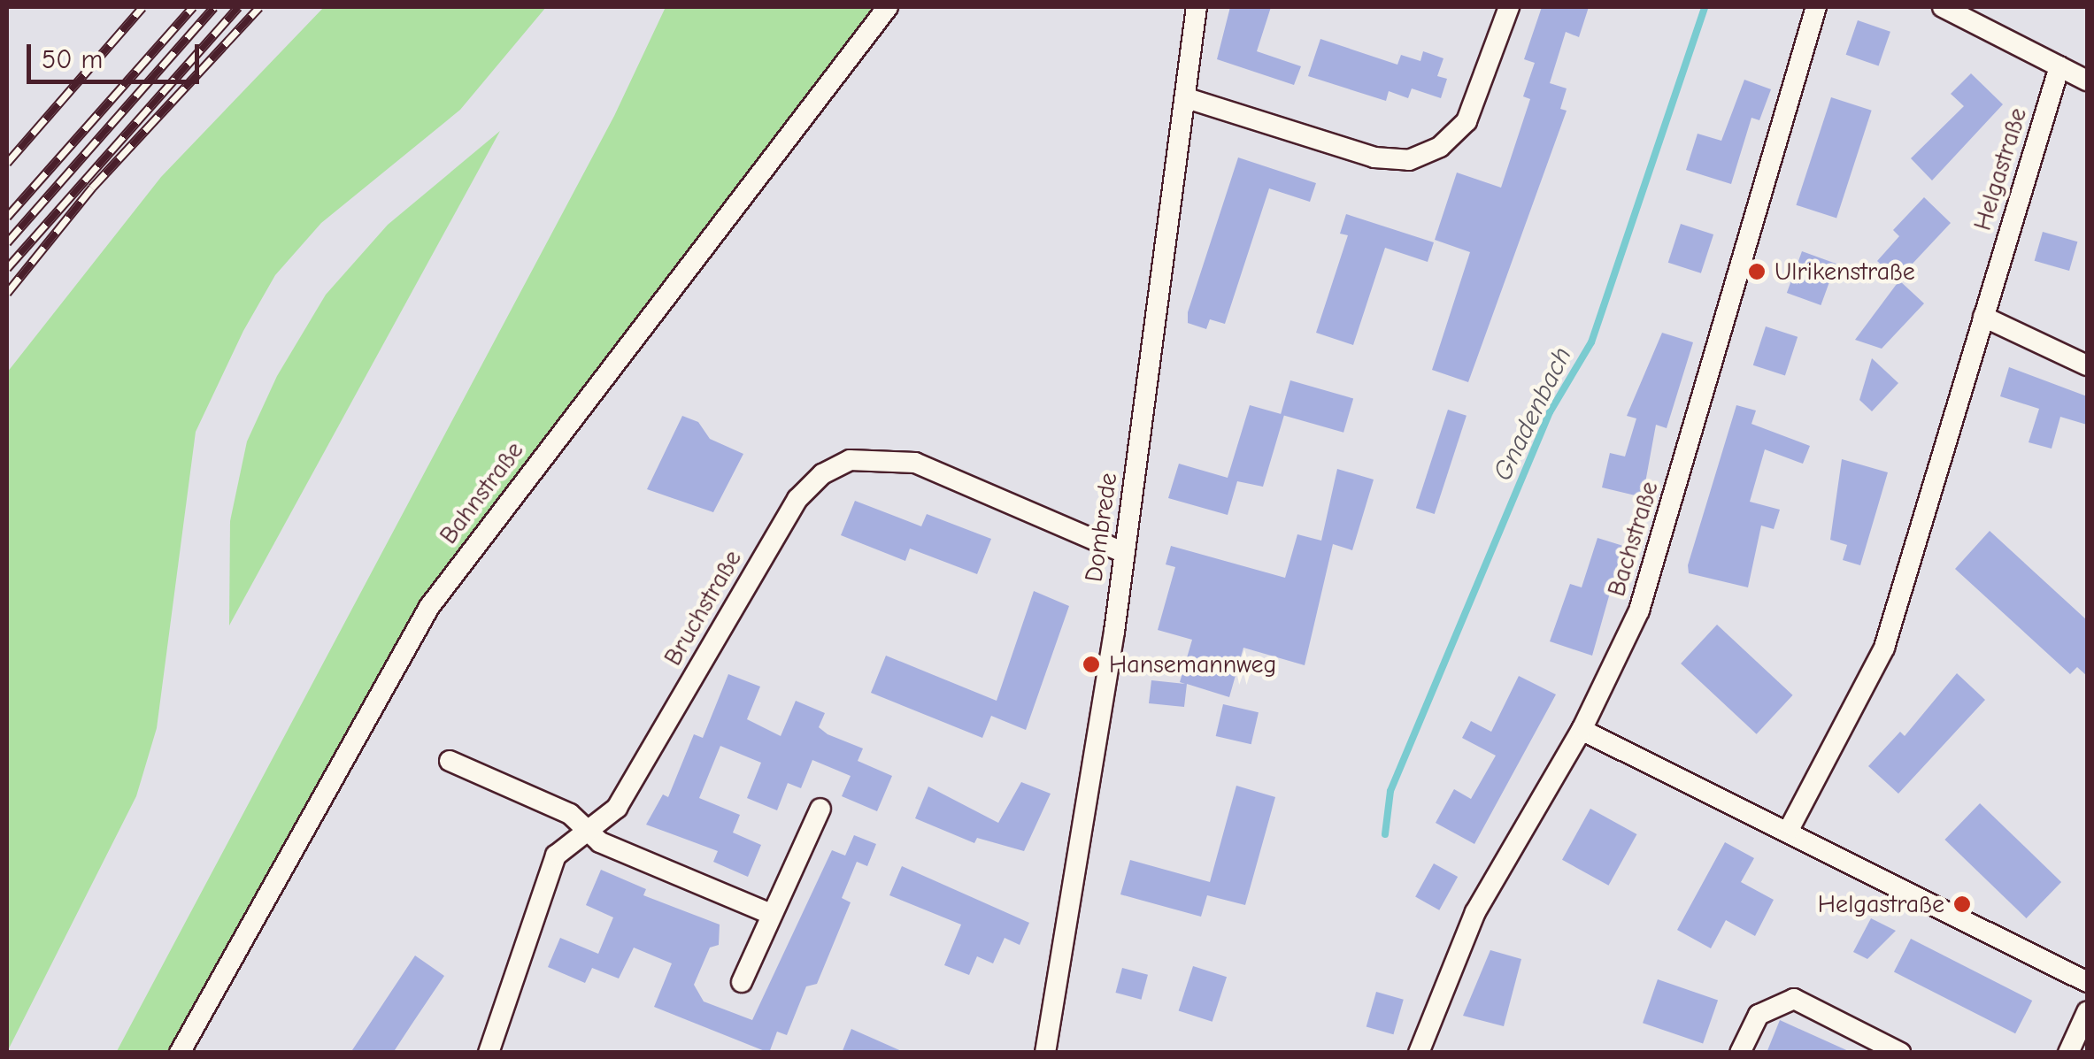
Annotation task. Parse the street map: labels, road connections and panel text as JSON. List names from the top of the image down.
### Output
{
  "streets": {
    "street": [
      "Helgastraße",
      "Bahnstraße",
      "Dombrede",
      "Bachstraße",
      "Bruchstraße"
    ]
  },
  "crossings": [
    ["Dombrede", "Bruchstraße"]
  ],
  "water": ["Gnadenbach"],
  "places": ["Ulrikenstraße", "Hansemannweg", "Helgastraße"],
  "scale_bar": "50 m"
}
